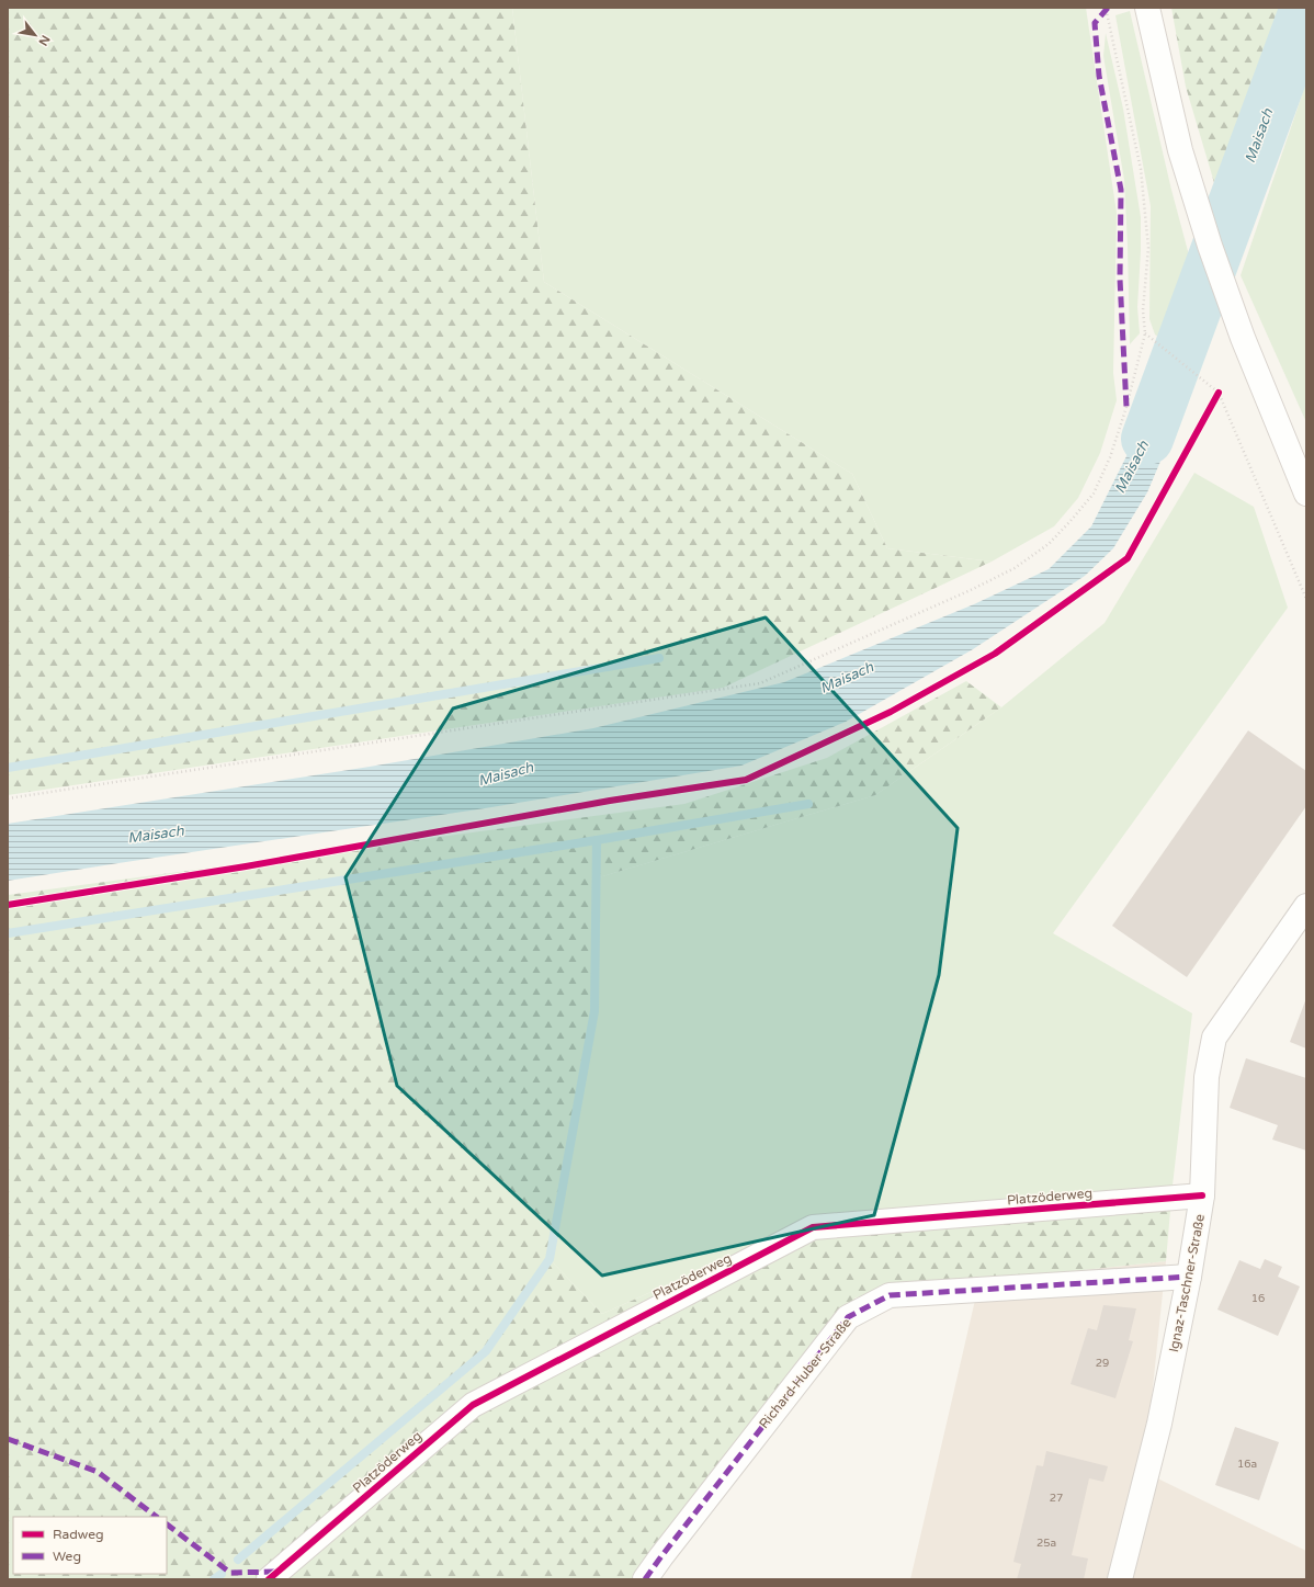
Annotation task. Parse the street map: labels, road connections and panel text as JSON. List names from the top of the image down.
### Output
{
  "streets": {
    "street": ["Platzöderweg", "Ignaz-Taschner-Straße", "Richard-Huber-Straße"]
  },
  "crossings": [
    ["Platzöderweg", "Ignaz-Taschner-Straße"],
    ["Ignaz-Taschner-Straße", "Richard-Huber-Straße"]
  ],
  "water": ["Maisach"],
  "house_numbers": [
    "16",
    "29",
    "16a",
    "27",
    "25a"
  ],
  "legend": ["Radweg", "Weg"],
  "north": "bottom right"
}
